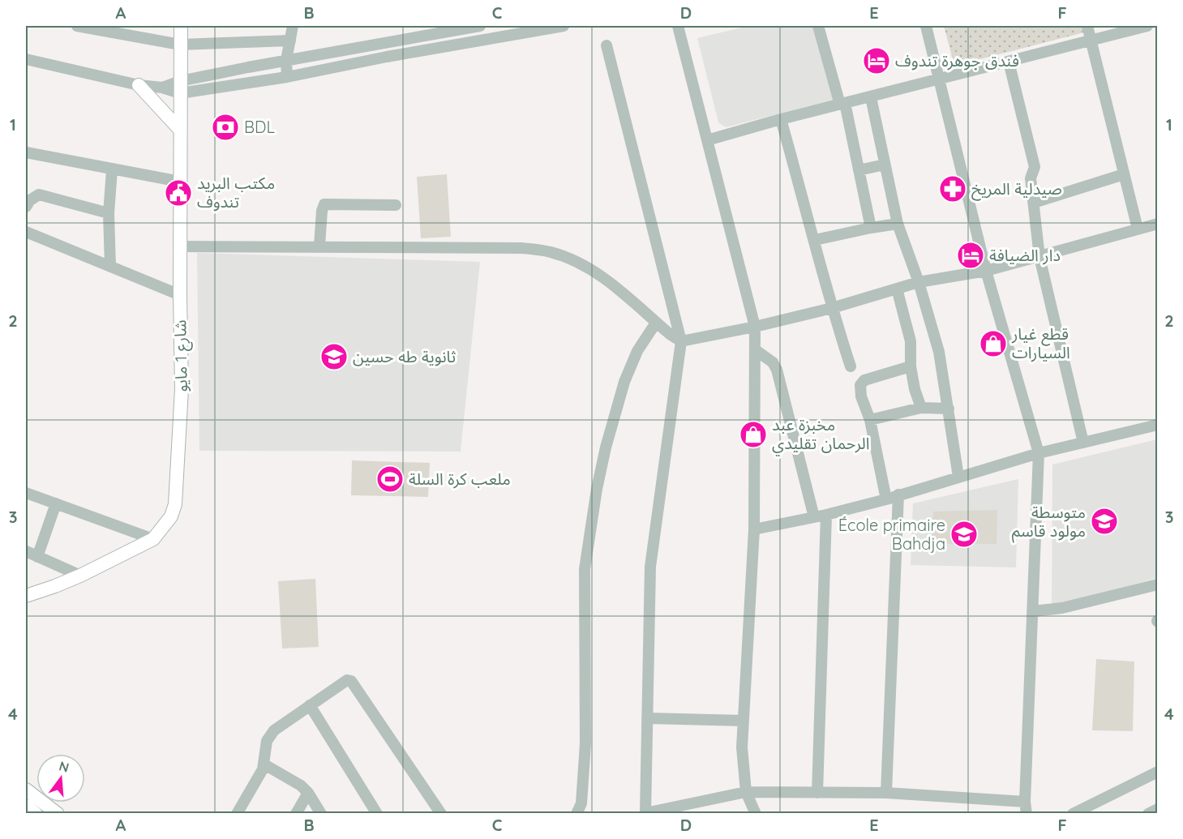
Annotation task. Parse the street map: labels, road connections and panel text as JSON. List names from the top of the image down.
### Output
{
  "streets": {
    "main road": ["شارع 1 مايو"]
  },
  "places": {
    "hotel": ["فندق جوهرة تندوف", "دار الضيافة"],
    "bank": ["BDL"],
    "pharmacy": ["صيدلية المريخ"],
    "public building": ["مكتب البريد تندوف"],
    "shop": ["قطع غيار السيارات", "مخبزة عبد الرحمان تقليدي"],
    "school or university": ["ثانوية طه حسين", "متوسطة مولود قاسم", "École primaire Bahdja"],
    "sports": ["ملعب كرة السلة"]
  },
  "north": "top",
  "grid": {
    "columns": [
      "A",
      "B",
      "C",
      "D",
      "E",
      "F"
    ],
    "rows": [
      "1",
      "2",
      "3",
      "4"
    ]
  }
}
